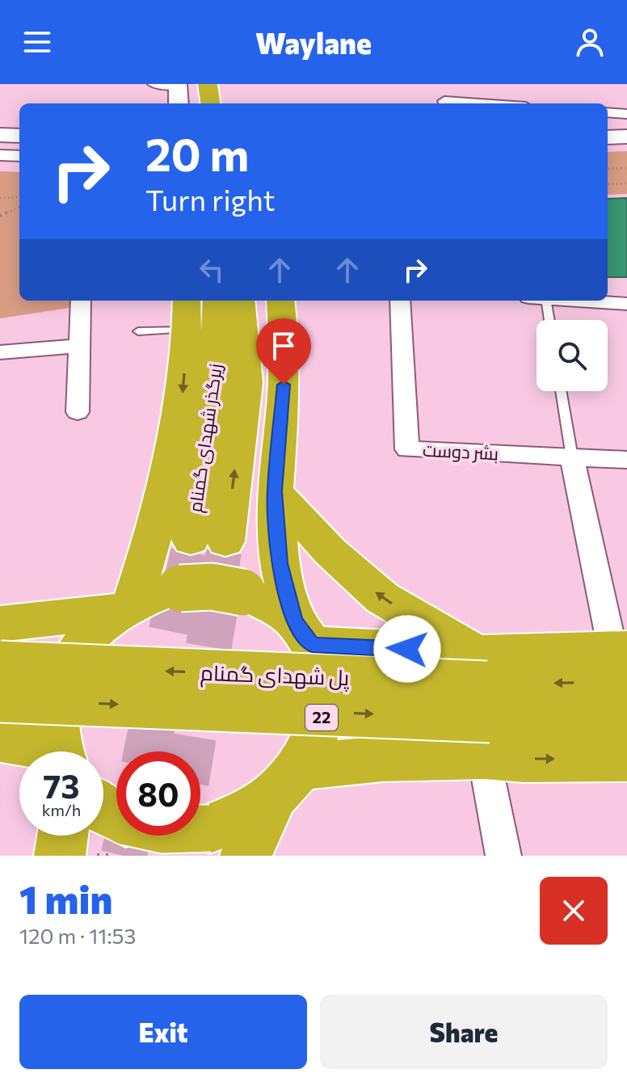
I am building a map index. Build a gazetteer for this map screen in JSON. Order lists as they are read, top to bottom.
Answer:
{
  "streets": {
    "highway": ["زیرگذر شهدای گمنام", "پل شهدای گمنام", "22"],
    "street": ["بشر دوست"]
  },
  "page": {
    "header": "Waylane",
    "turn": ["20 m", "Turn right"],
    "speed": "73 km/h",
    "limit": "80",
    "heading": ["1 min", "120 m · 11:53"],
    "buttons": ["Exit", "Share"]
  }
}
